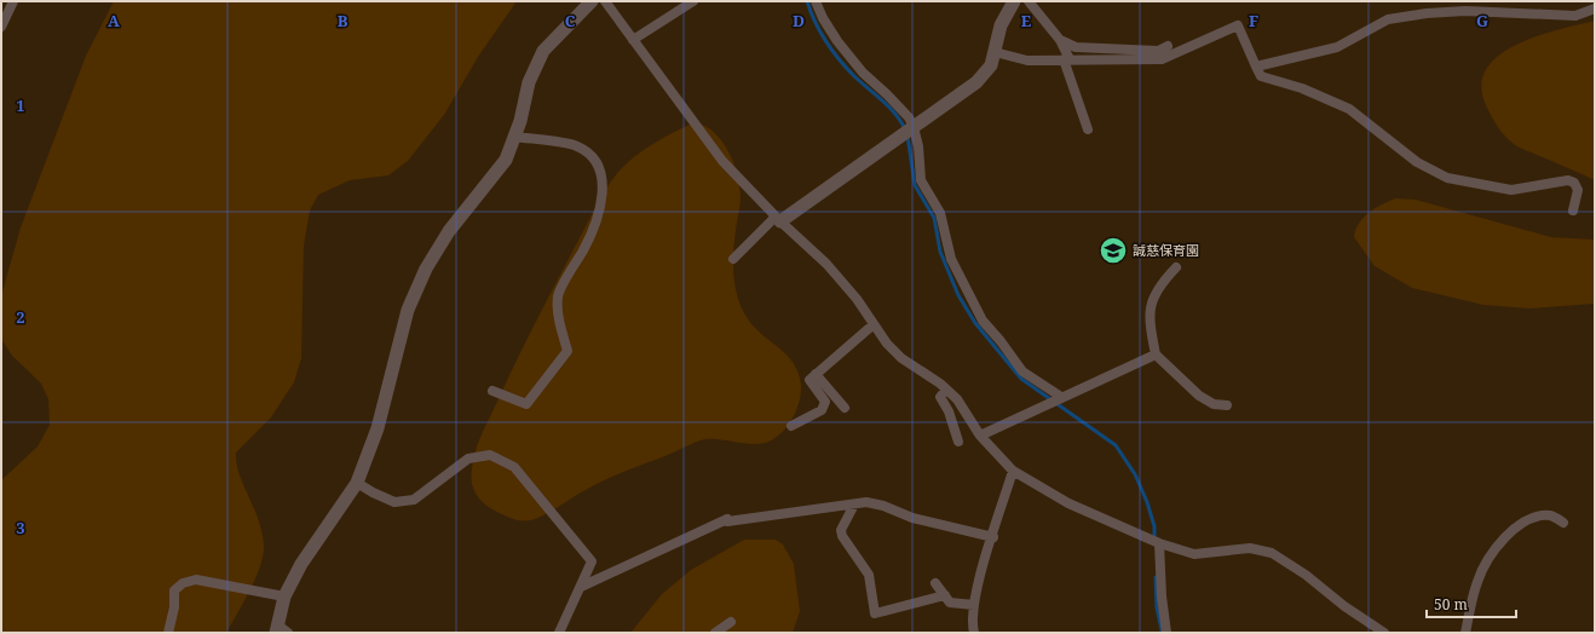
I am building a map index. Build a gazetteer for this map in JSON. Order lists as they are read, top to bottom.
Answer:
{
  "places": {
    "school or university": ["誠慈保育園"]
  },
  "scale_bar": "50 m",
  "grid": {
    "columns": [
      "A",
      "B",
      "C",
      "D",
      "E",
      "F",
      "G"
    ],
    "rows": ["1", "2", "3"]
  }
}
